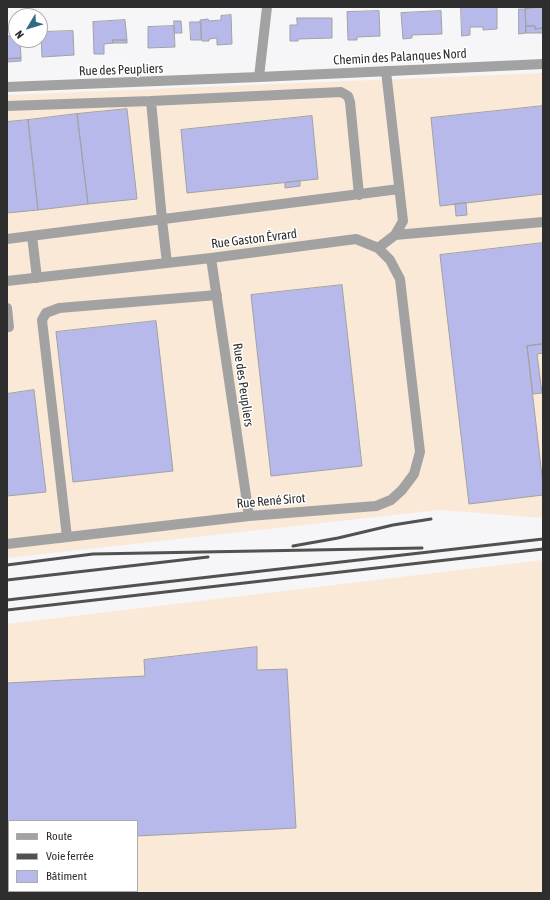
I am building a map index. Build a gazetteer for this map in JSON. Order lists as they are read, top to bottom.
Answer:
{
  "streets": {
    "street": [
      "Chemin des Palanques Nord",
      "Rue des Peupliers",
      "Rue Gaston Évrard",
      "Rue René Sirot"
    ]
  },
  "crossings": [
    ["Chemin des Palanques Nord", "Rue des Peupliers"],
    ["Rue des Peupliers", "Rue Gaston Évrard"],
    ["Rue des Peupliers", "Rue René Sirot"],
    ["Rue Gaston Évrard", "Rue René Sirot"]
  ],
  "legend": ["Route", "Voie ferrée", "Bâtiment"],
  "north": "bottom left"
}
